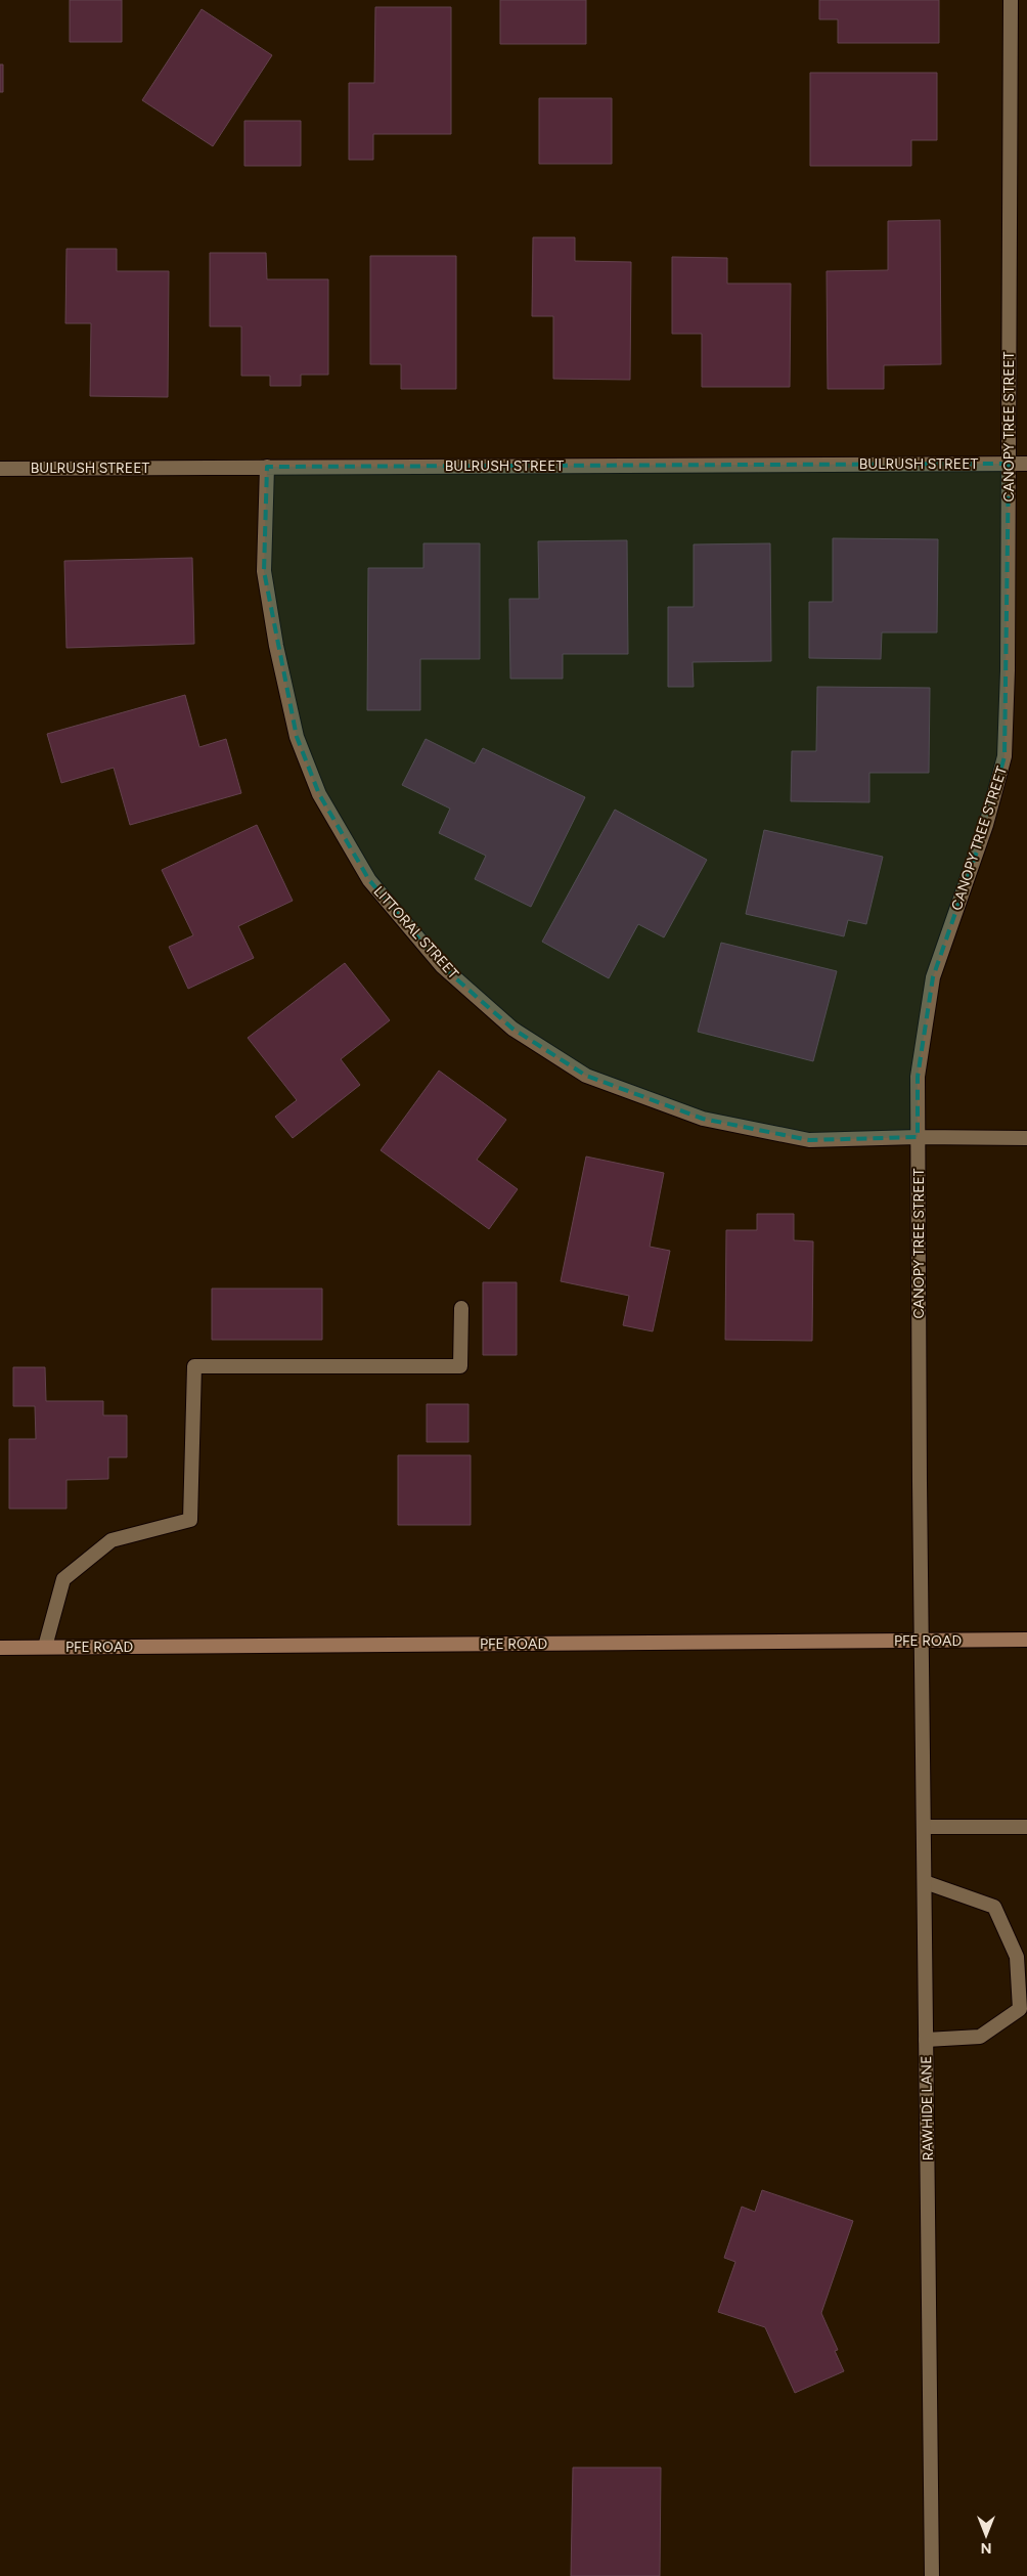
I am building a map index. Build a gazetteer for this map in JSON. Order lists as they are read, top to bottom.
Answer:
{
  "streets": {
    "main road": ["PFE ROAD"],
    "street": [
      "CANOPY TREE STREET",
      "BULRUSH STREET",
      "LITTORAL STREET",
      "RAWHIDE LANE"
    ]
  },
  "crossings": [
    ["CANOPY TREE STREET", "BULRUSH STREET"],
    ["CANOPY TREE STREET", "LITTORAL STREET"],
    ["CANOPY TREE STREET", "PFE ROAD"],
    ["CANOPY TREE STREET", "RAWHIDE LANE"],
    ["BULRUSH STREET", "LITTORAL STREET"],
    ["PFE ROAD", "RAWHIDE LANE"]
  ],
  "north": "bottom"
}
